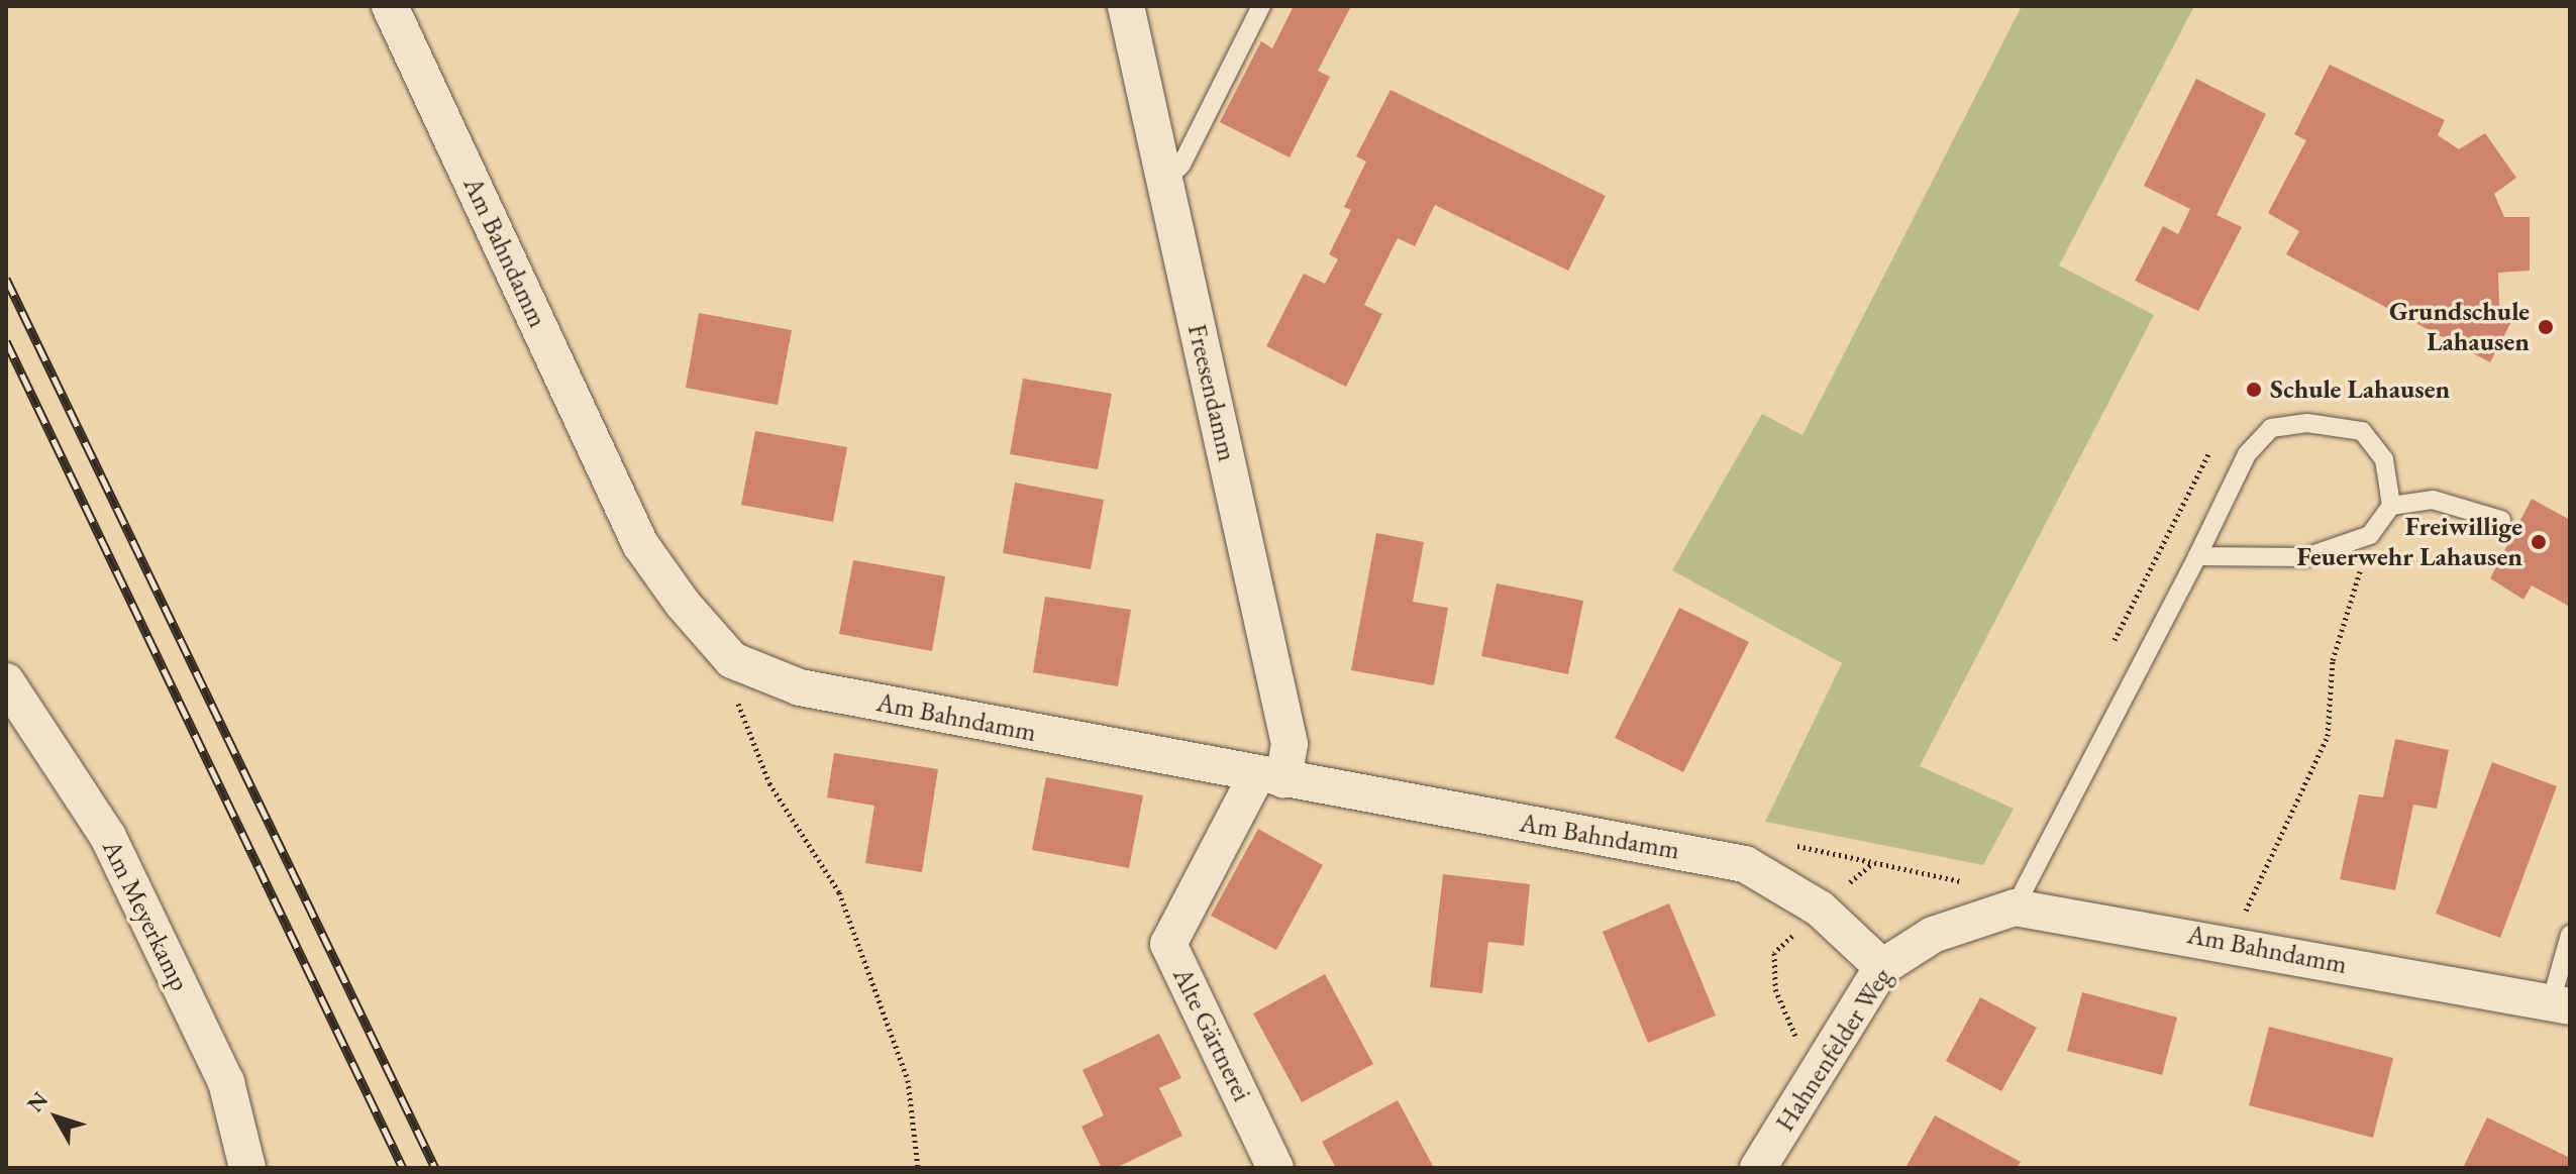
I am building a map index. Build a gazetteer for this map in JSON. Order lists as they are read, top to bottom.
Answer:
{
  "streets": {
    "street": [
      "Am Bahndamm",
      "Freesendamm",
      "Am Meyerkamp",
      "Alte Gärtnerei",
      "Hahnenfelder Weg"
    ]
  },
  "crossings": [
    ["Am Bahndamm", "Freesendamm"],
    ["Am Bahndamm", "Alte Gärtnerei"],
    ["Am Bahndamm", "Hahnenfelder Weg"],
    ["Freesendamm", "Alte Gärtnerei"]
  ],
  "places": ["Grundschule Lahausen", "Schule Lahausen", "Freiwillige Feuerwehr Lahausen"],
  "north": "top left"
}
